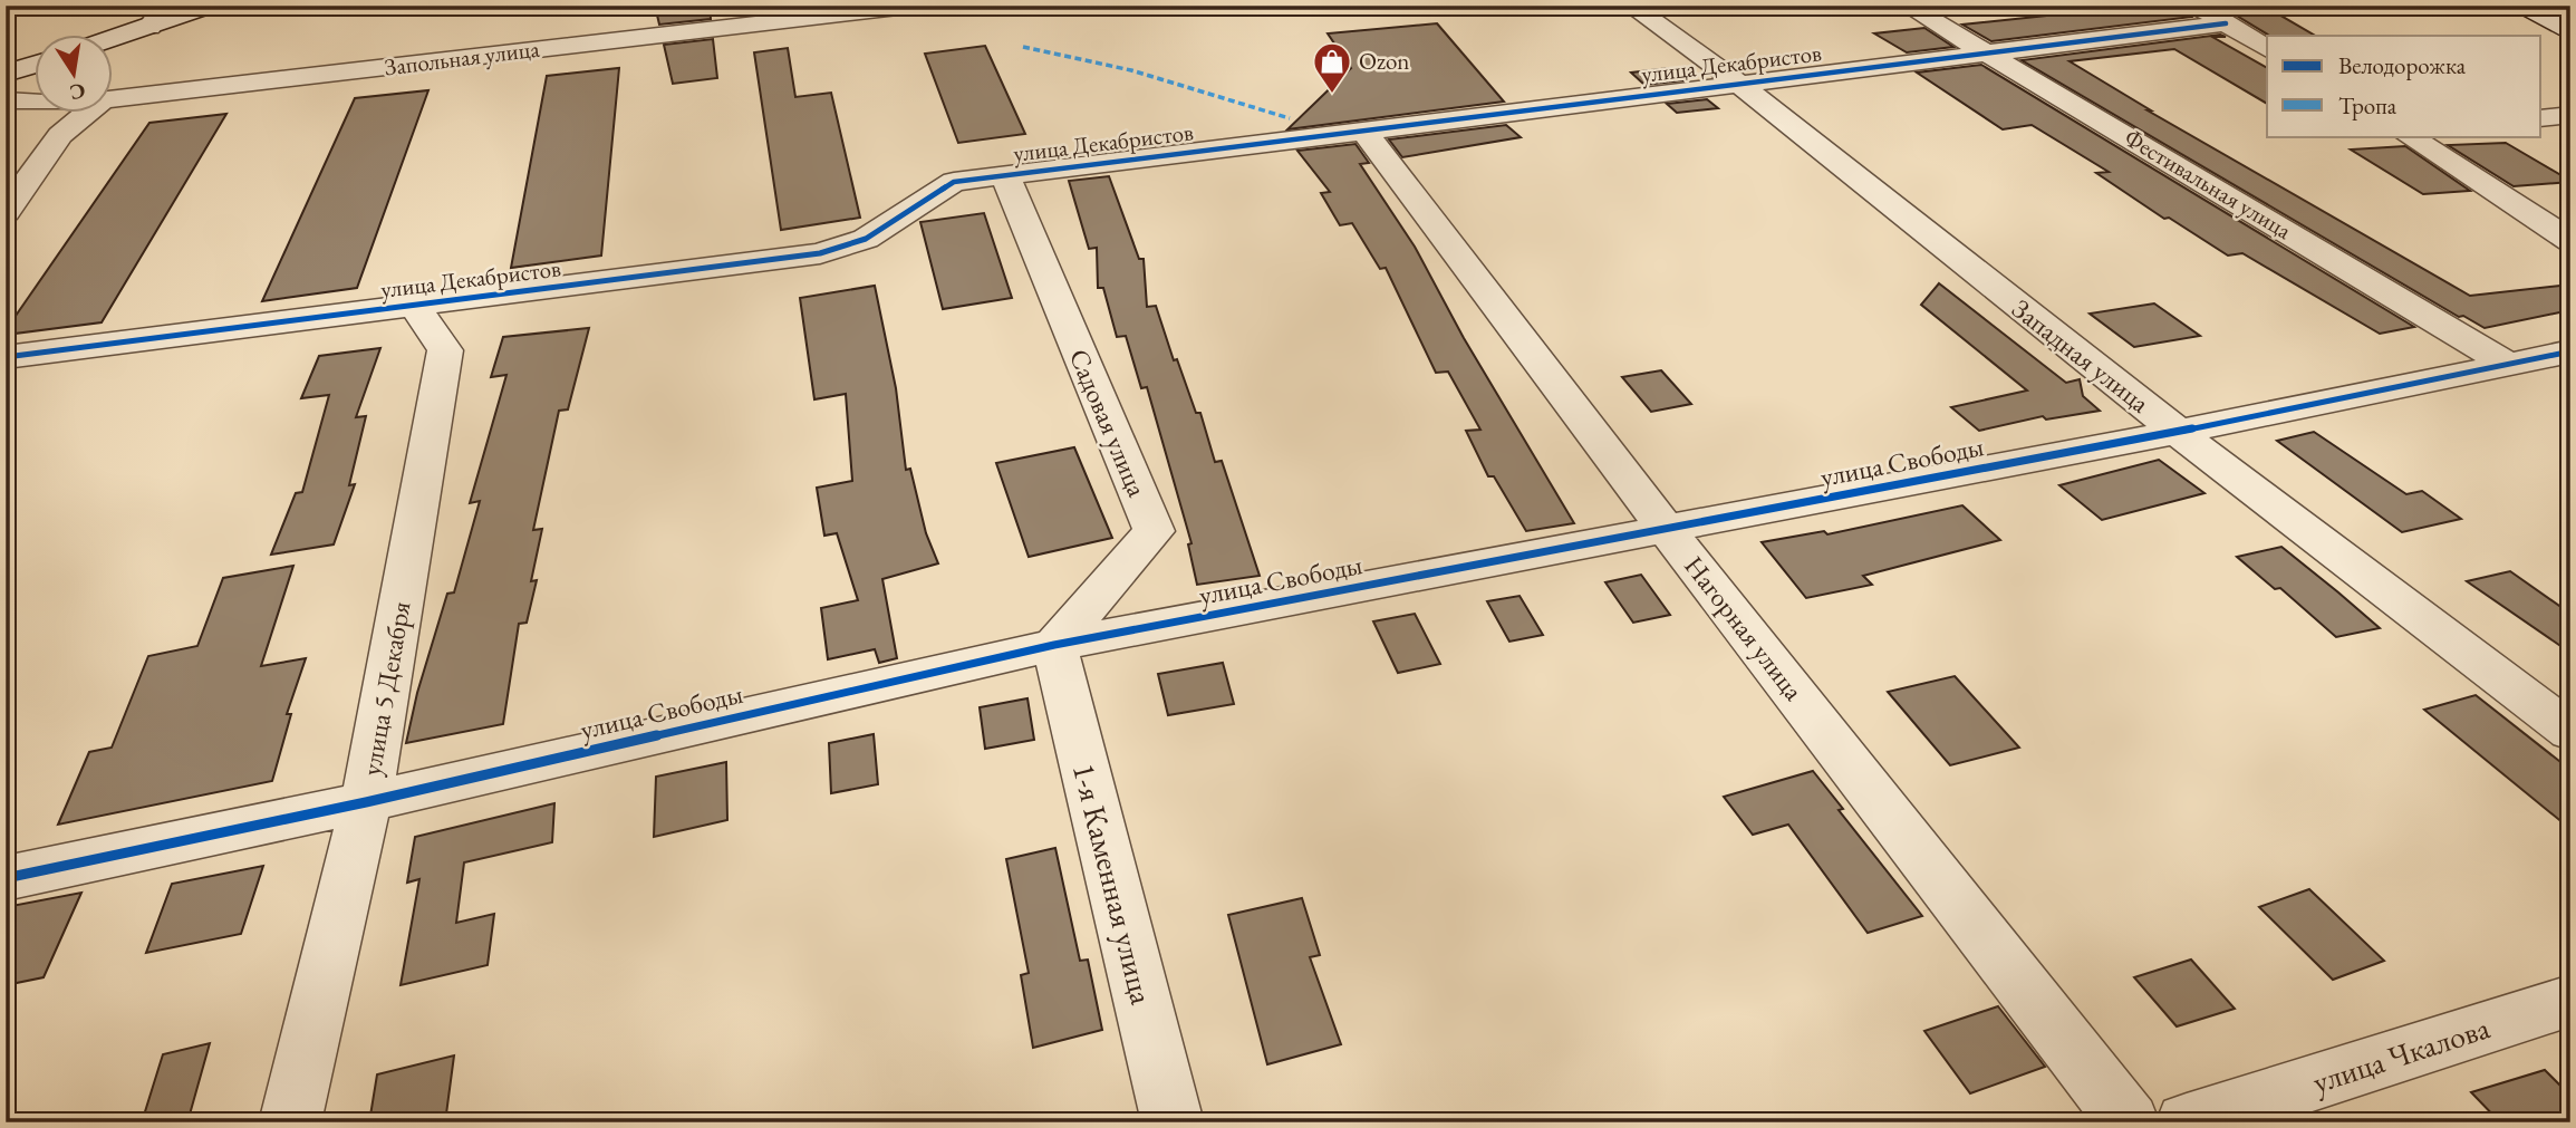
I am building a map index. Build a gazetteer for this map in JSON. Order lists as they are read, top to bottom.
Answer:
{
  "streets": {
    "street": [
      "Запольная улица",
      "улица Декабристов",
      "Фестивальная улица",
      "Западная улица",
      "Садовая улица",
      "улица Свободы",
      "Нагорная улица",
      "улица 5 Декабря",
      "1-я Каменная улица",
      "улица Чкалова"
    ]
  },
  "crossings": [
    ["улица Декабристов", "Фестивальная улица"],
    ["улица Декабристов", "Западная улица"],
    ["улица Декабристов", "Садовая улица"],
    ["улица Декабристов", "Нагорная улица"],
    ["улица Декабристов", "улица 5 Декабря"],
    ["Фестивальная улица", "улица Свободы"],
    ["Западная улица", "улица Свободы"],
    ["Садовая улица", "улица Свободы"],
    ["Садовая улица", "1-я Каменная улица"],
    ["улица Свободы", "Нагорная улица"],
    ["улица Свободы", "улица 5 Декабря"],
    ["улица Свободы", "1-я Каменная улица"]
  ],
  "places": {
    "shop": ["Ozon"]
  },
  "legend": ["Велодорожка", "Тропа"],
  "north": "bottom"
}
